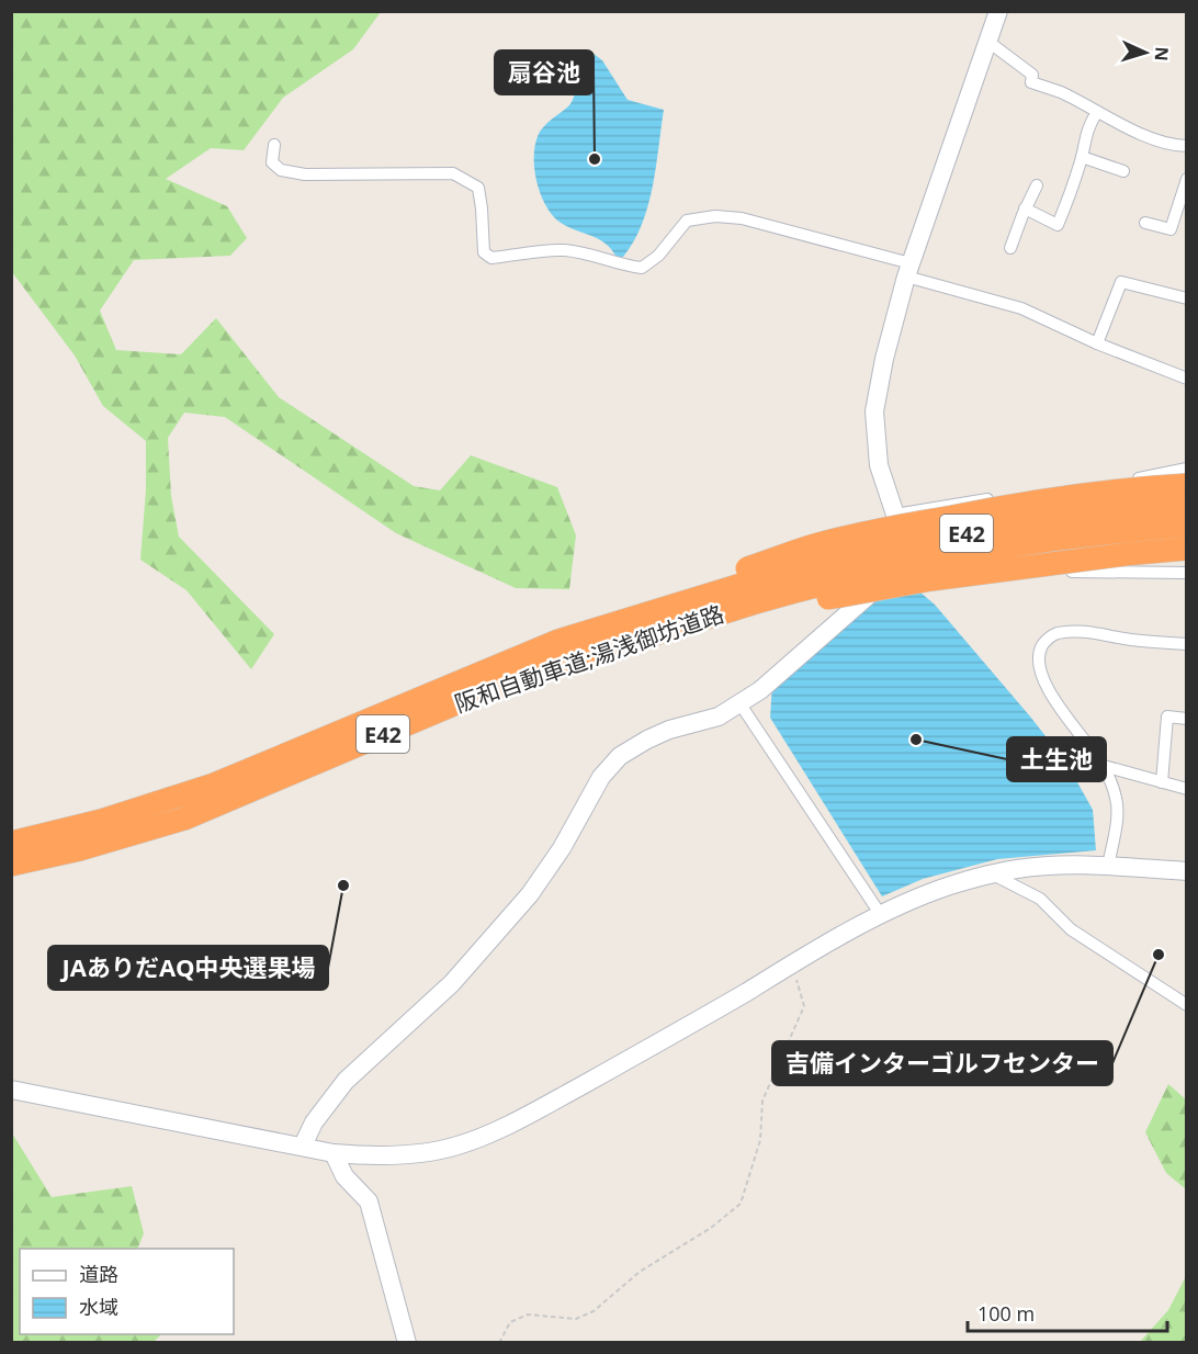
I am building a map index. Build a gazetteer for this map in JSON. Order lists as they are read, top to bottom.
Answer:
{
  "streets": {
    "highway": ["E42", "阪和自動車道;湯浅御坊道路"]
  },
  "places": [
    "扇谷池",
    "土生池",
    "JAありだAQ中央選果場",
    "吉備インターゴルフセンター"
  ],
  "legend": ["道路", "水域"],
  "scale_bar": "100 m",
  "north": "right"
}
